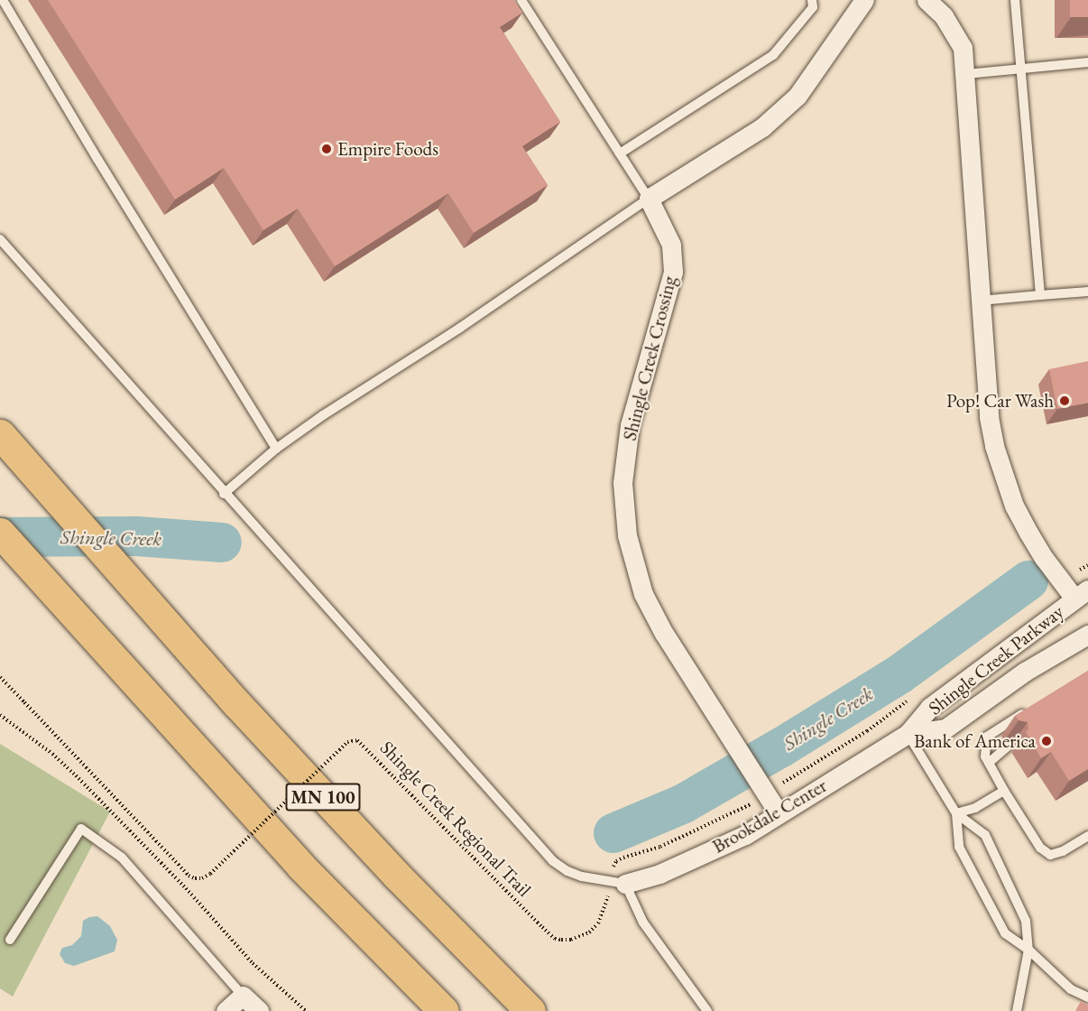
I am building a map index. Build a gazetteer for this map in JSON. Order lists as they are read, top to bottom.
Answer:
{
  "streets": {
    "highway": ["MN 100"],
    "street": ["Shingle Creek Crossing", "Shingle Creek Parkway", "Brookdale Center"],
    "path": ["Shingle Creek Regional Trail"]
  },
  "crossings": [
    ["Shingle Creek Crossing", "Brookdale Center"],
    ["Shingle Creek Parkway", "Brookdale Center"]
  ],
  "water": ["Shingle Creek"],
  "places": ["Empire Foods", "Pop! Car Wash", "Bank of America"]
}
